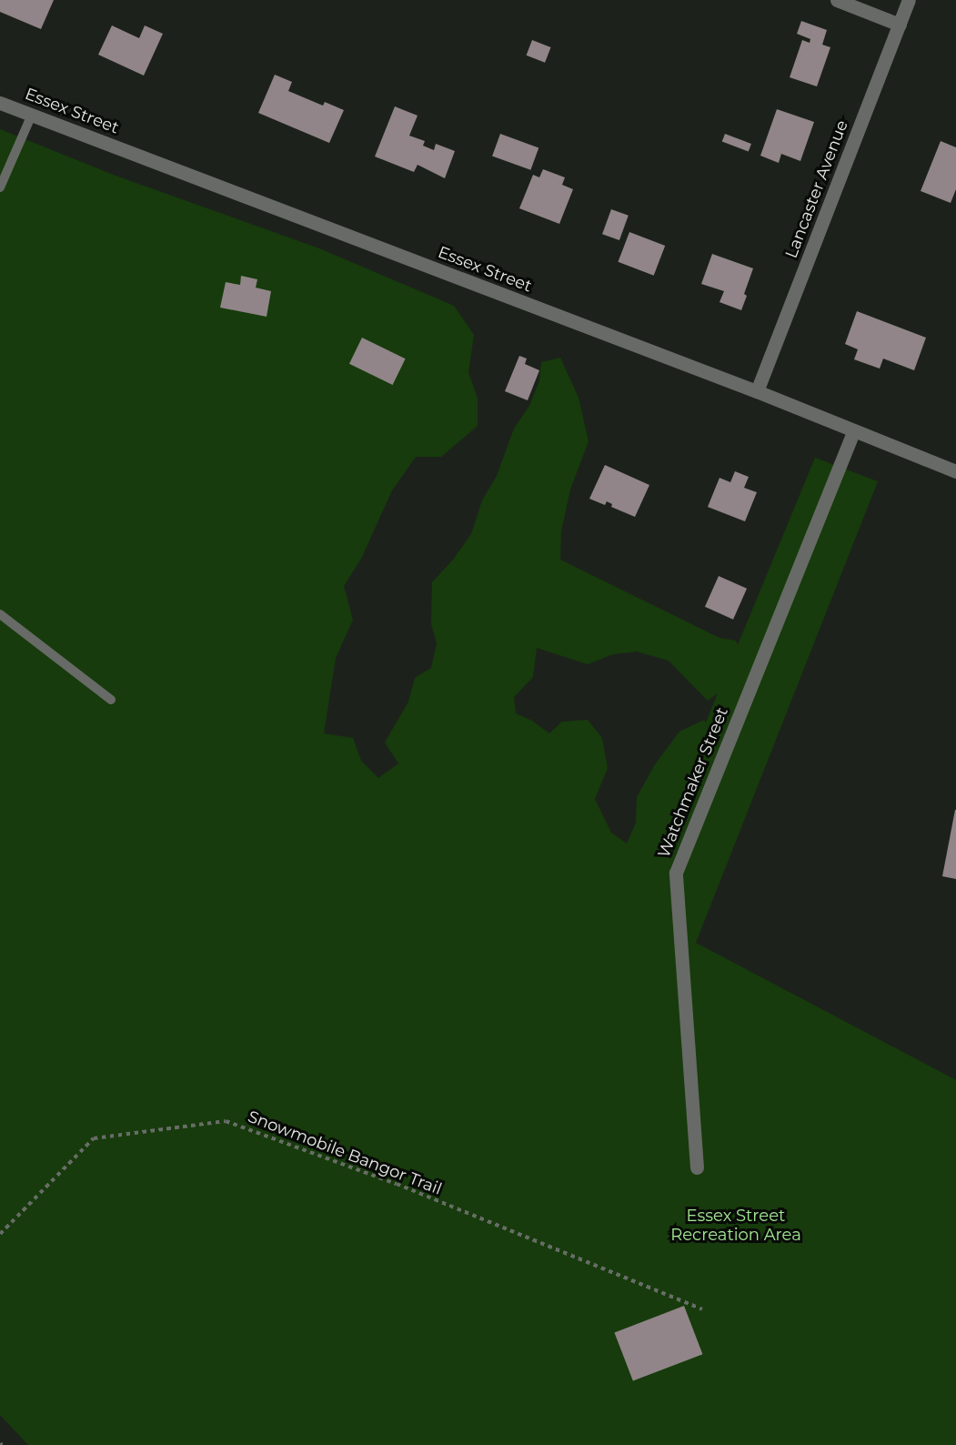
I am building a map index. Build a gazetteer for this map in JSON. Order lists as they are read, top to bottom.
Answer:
{
  "streets": {
    "street": ["Essex Street", "Lancaster Avenue", "Watchmaker Street"],
    "path": ["Snowmobile Bangor Trail"]
  },
  "crossings": [
    ["Essex Street", "Lancaster Avenue"],
    ["Essex Street", "Watchmaker Street"]
  ],
  "parks": ["Essex Street Recreation Area"]
}
